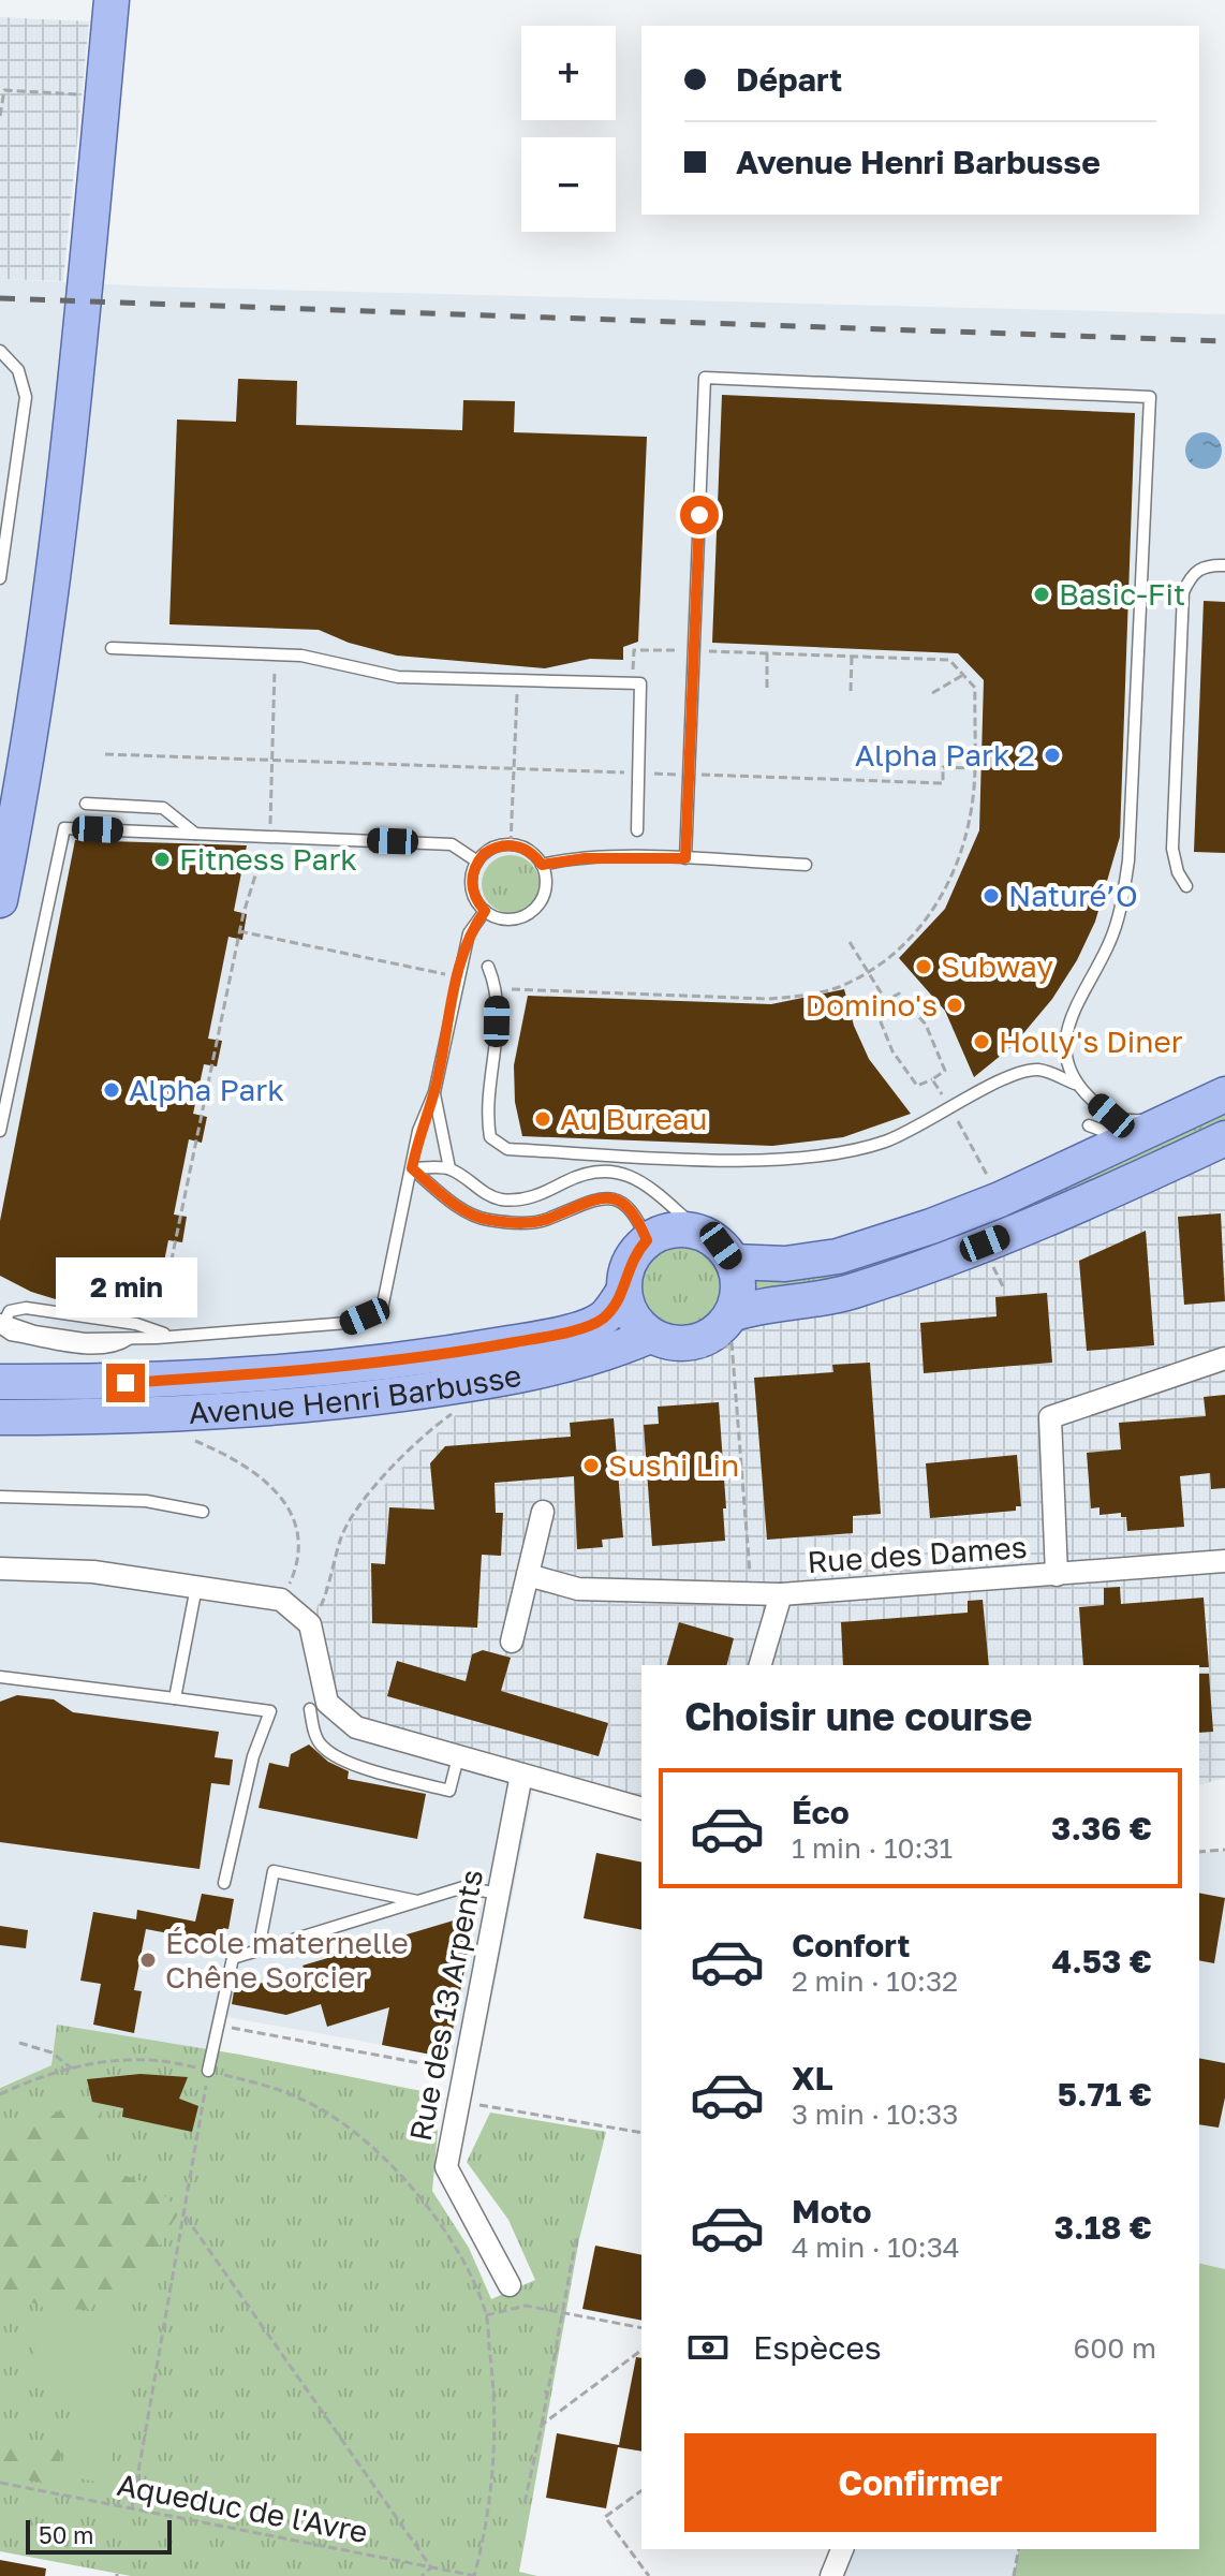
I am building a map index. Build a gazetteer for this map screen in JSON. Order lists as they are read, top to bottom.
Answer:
{
  "streets": {
    "main road": ["Avenue Henri Barbusse"],
    "street": ["Rue des Dames", "Rue des 13 Arpents"],
    "path": ["Aqueduc de l'Avre"]
  },
  "places": [
    "Basic-Fit",
    "Alpha Park 2",
    "Fitness Park",
    "Naturé’O",
    "Subway",
    "Domino's",
    "Holly's Diner",
    "Alpha Park",
    "Au Bureau",
    "Sushi Lin",
    "École maternelle Chêne Sorcier"
  ],
  "scale_bar": "50 m",
  "page": {
    "map_buttons": ["+", "−"],
    "banner": ["Départ", "Avenue Henri Barbusse"],
    "bubble": "2 min",
    "heading": "Choisir une course",
    "list": [
      {
        "name": "Éco",
        "note": "1 min · 10:31",
        "value": "3.36 €"
      },
      {
        "name": "Confort",
        "note": "2 min · 10:32",
        "value": "4.53 €"
      },
      {
        "name": "XL",
        "note": "3 min · 10:33",
        "value": "5.71 €"
      },
      {
        "name": "Moto",
        "note": "4 min · 10:34",
        "value": "3.18 €"
      }
    ],
    "pay": ["Espèces", "600 m"],
    "buttons": "Confirmer",
    "scale": "50 m"
  }
}
